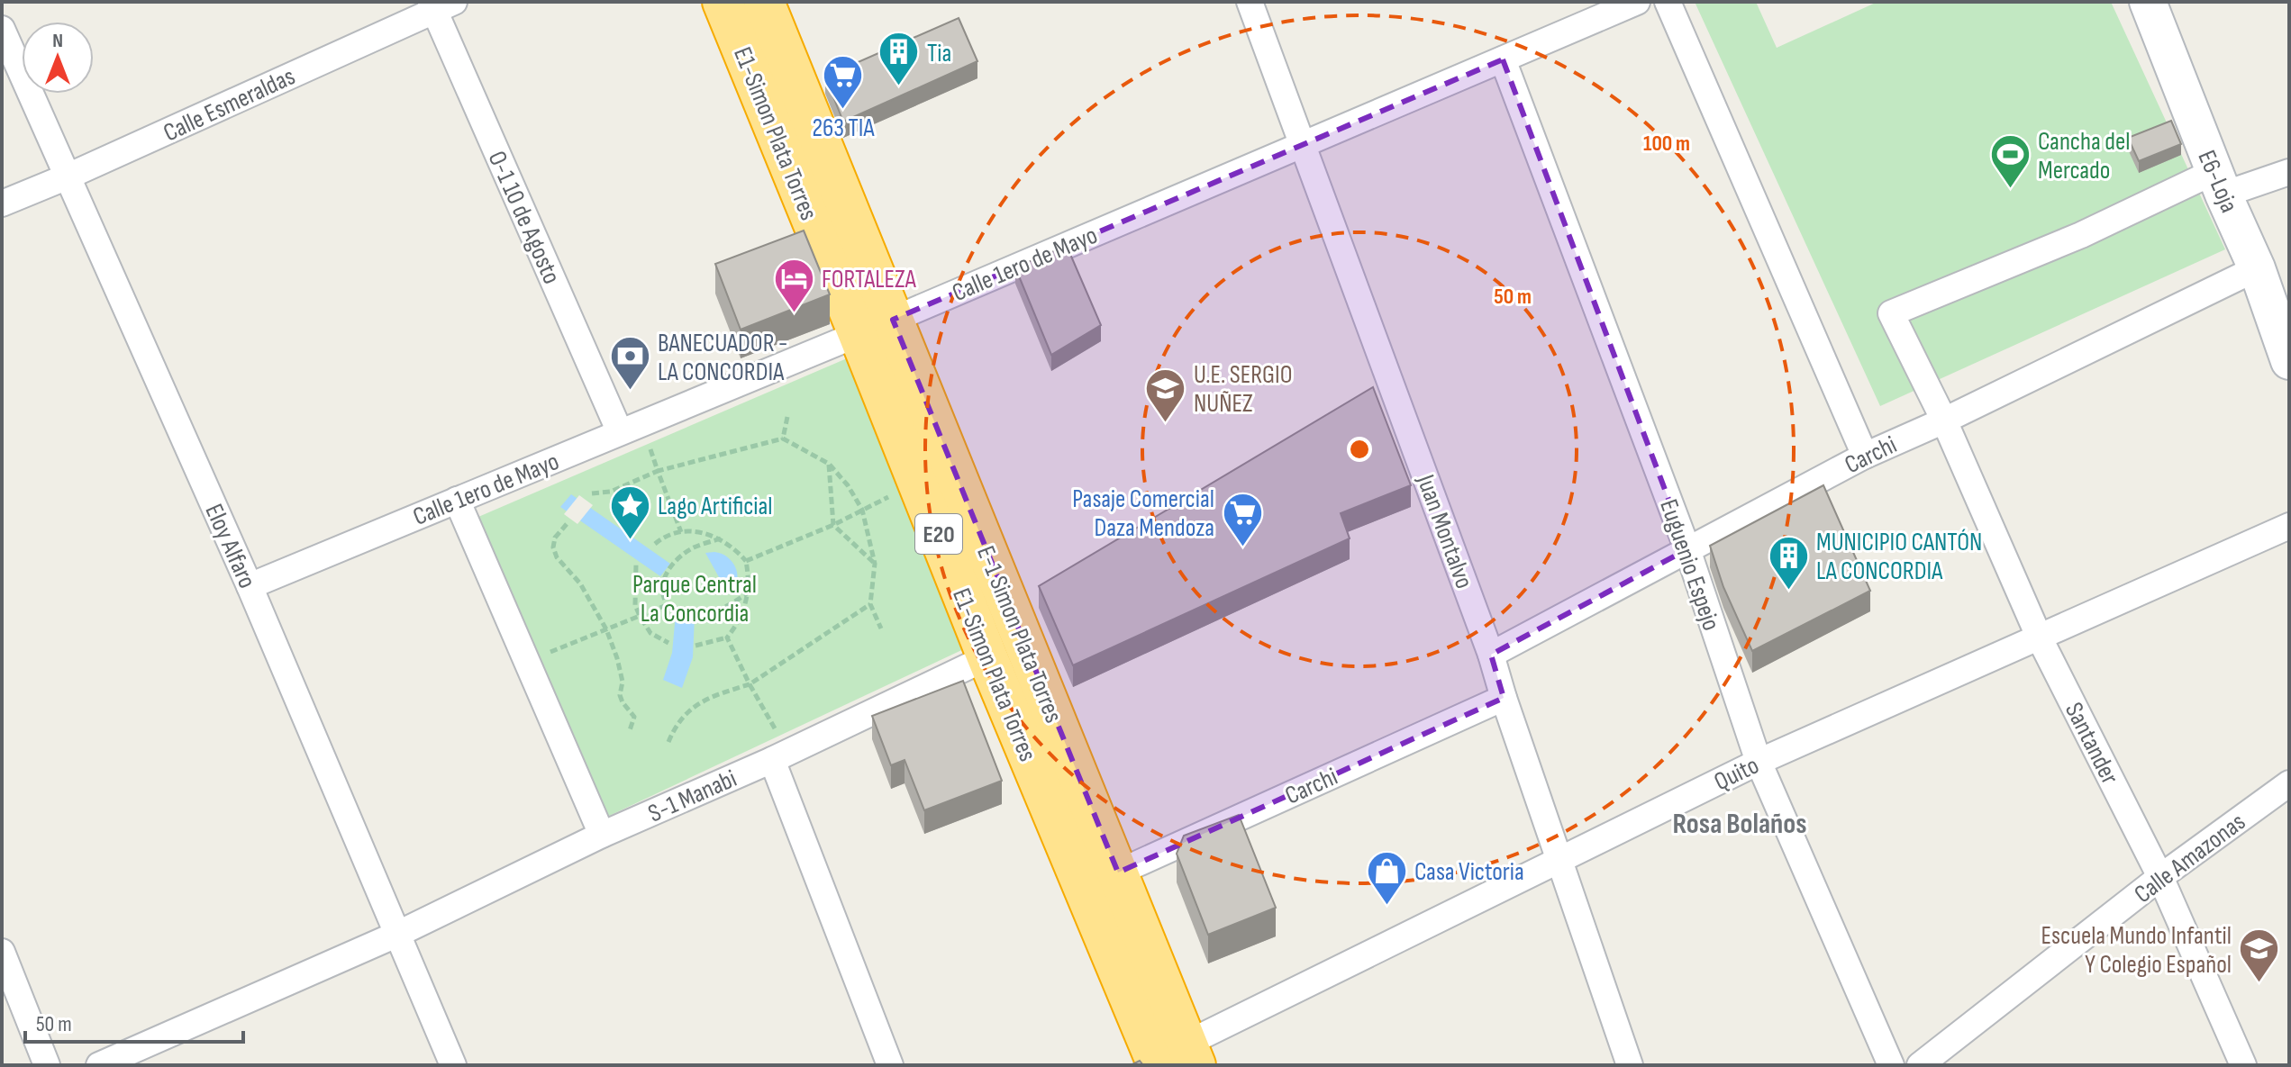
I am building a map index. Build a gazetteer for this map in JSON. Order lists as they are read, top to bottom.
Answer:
{
  "streets": {
    "highway": ["E1-Simon Plata Torres", "E20", "E-1 Simon Plata Torres"],
    "main road": ["E6-Loja"],
    "street": [
      "Calle Esmeraldas",
      "O-1 10 de Agosto",
      "Calle 1ero de Mayo",
      "Carchi",
      "Juan Montalvo",
      "Eloy Alfaro",
      "Euguenio Espejo",
      "Santander",
      "Quito",
      "S-1 Manabi",
      "Calle Amazonas"
    ]
  },
  "crossings": [
    ["Calle Esmeraldas", "O-1 10 de Agosto"],
    ["Calle Esmeraldas", "Eloy Alfaro"],
    ["E1-Simon Plata Torres", "Calle 1ero de Mayo"],
    ["E1-Simon Plata Torres", "E-1 Simon Plata Torres"],
    ["E1-Simon Plata Torres", "Quito"],
    ["E1-Simon Plata Torres", "S-1 Manabi"],
    ["E6-Loja", "Carchi"],
    ["E6-Loja", "Santander"],
    ["O-1 10 de Agosto", "Calle 1ero de Mayo"],
    ["Calle 1ero de Mayo", "Juan Montalvo"],
    ["Calle 1ero de Mayo", "Eloy Alfaro"],
    ["Calle 1ero de Mayo", "Euguenio Espejo"],
    ["Calle 1ero de Mayo", "E-1 Simon Plata Torres"],
    ["Carchi", "Juan Montalvo"],
    ["Carchi", "Euguenio Espejo"],
    ["Carchi", "E-1 Simon Plata Torres"],
    ["Carchi", "Santander"],
    ["Juan Montalvo", "Quito"],
    ["Eloy Alfaro", "S-1 Manabi"],
    ["Euguenio Espejo", "Quito"],
    ["E-1 Simon Plata Torres", "Quito"],
    ["Santander", "Quito"],
    ["Santander", "Calle Amazonas"]
  ],
  "districts": ["Rosa Bolaños"],
  "parks": ["Parque Central La Concordia"],
  "places": {
    "building": ["Tia", "MUNICIPIO CANTÓN LA CONCORDIA"],
    "supermarket": ["263 TIA", "Pasaje Comercial Daza Mendoza"],
    "sports": ["Cancha del Mercado"],
    "hotel": ["FORTALEZA"],
    "bank": ["BANECUADOR - LA CONCORDIA"],
    "school or university": ["U.E. SERGIO NUÑEZ", "Escuela Mundo Infantil Y Colegio Español"],
    "place": ["Lago Artificial"],
    "shop": ["Casa Victoria"]
  },
  "scale_bar": "50 m",
  "north": "top",
  "rings": ["100 m", "50 m"]
}
